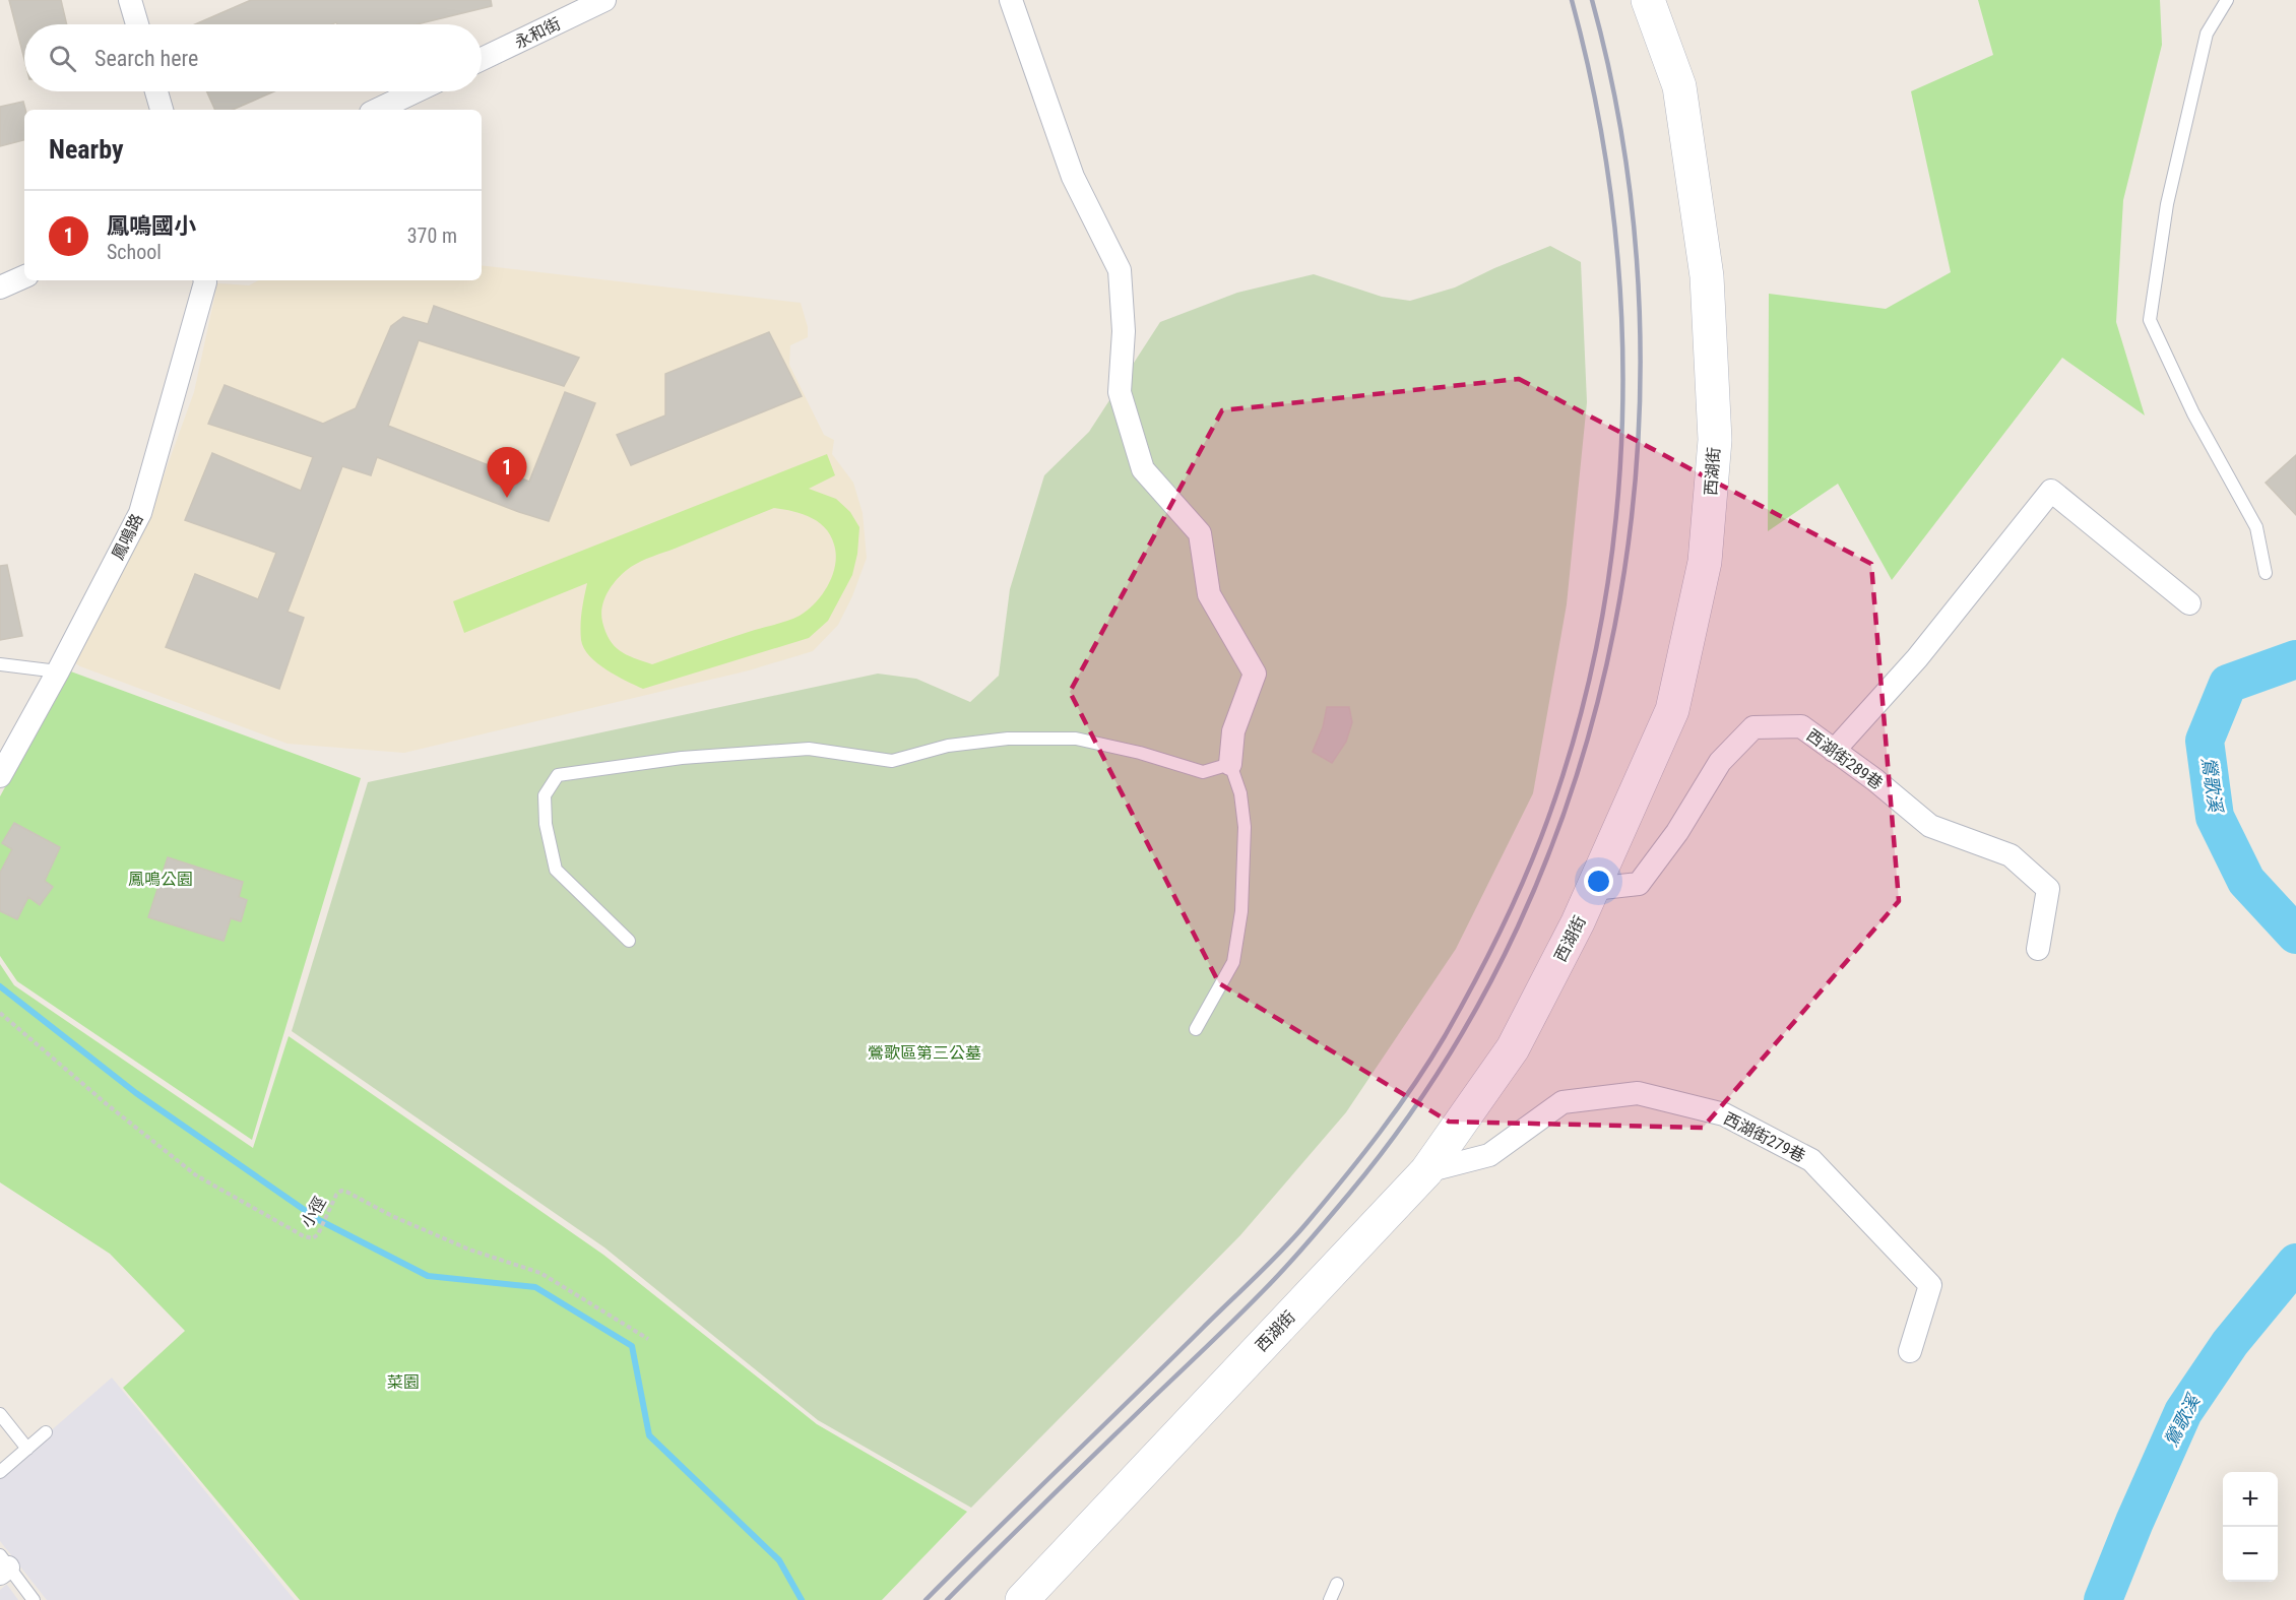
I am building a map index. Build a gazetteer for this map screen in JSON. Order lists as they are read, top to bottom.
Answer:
{
  "streets": {
    "street": [
      "永和街",
      "西湖街",
      "鳳鳴路",
      "西湖街289巷",
      "西湖街279巷"
    ],
    "path": ["小徑"]
  },
  "crossings": [
    ["西湖街", "西湖街289巷"],
    ["西湖街", "西湖街279巷"]
  ],
  "water": ["鶯歌溪"],
  "parks": ["鳳鳴公園", "鶯歌區第三公墓", "菜園"],
  "page": {
    "search": "Search here",
    "heading": "Nearby",
    "list": [
      {
        "mark": "1",
        "name": "鳳鳴國小",
        "note": "School",
        "value": "370 m"
      }
    ],
    "pins": "1",
    "map_buttons": ["+", "−"]
  }
}
